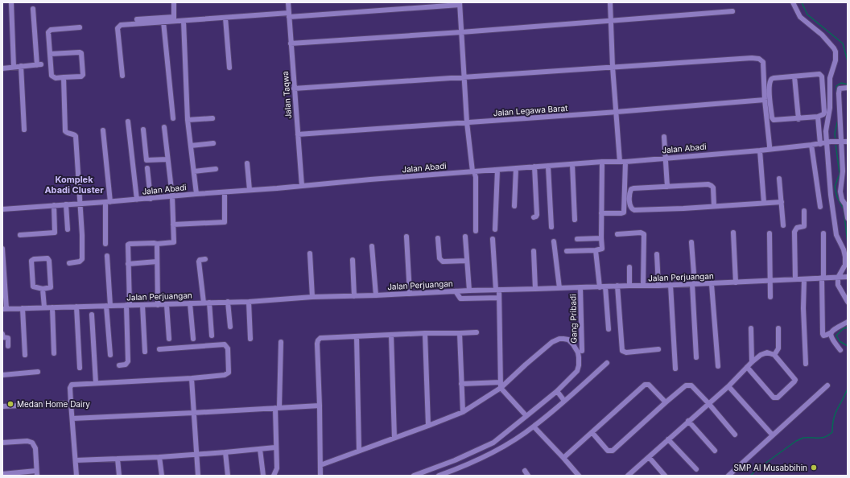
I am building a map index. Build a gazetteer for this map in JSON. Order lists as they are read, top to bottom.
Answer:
{
  "streets": {
    "street": [
      "Jalan Taqwa",
      "Jalan Legawa Barat",
      "Jalan Abadi",
      "Jalan Perjuangan",
      "Gang Pribadi"
    ]
  },
  "crossings": [
    ["Jalan Taqwa", "Jalan Legawa Barat"],
    ["Jalan Taqwa", "Jalan Abadi"],
    ["Jalan Perjuangan", "Gang Pribadi"]
  ],
  "districts": ["Komplek Abadi Cluster"],
  "places": ["Medan Home Dairy", "SMP Al Musabbihin"]
}
